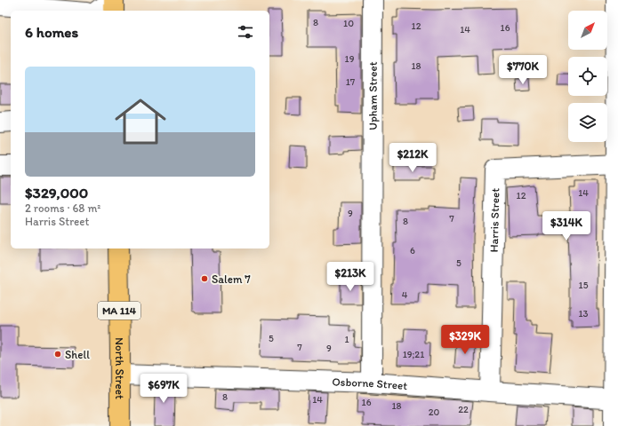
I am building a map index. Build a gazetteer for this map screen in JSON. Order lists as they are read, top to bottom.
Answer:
{
  "streets": {
    "highway": ["MA 114", "North Street"],
    "street": ["Upham Street", "Harris Street", "Osborne Street"]
  },
  "crossings": [
    ["Upham Street", "Osborne Street"],
    ["Harris Street", "Osborne Street"],
    ["North Street", "Osborne Street"]
  ],
  "places": ["Salem 7", "Shell"],
  "house_numbers": [
    "8",
    "10",
    "12",
    "16",
    "14",
    "19",
    "18",
    "17",
    "14",
    "12",
    "9",
    "7",
    "8",
    "6",
    "5",
    "15",
    "4",
    "13",
    "5",
    "1",
    "7",
    "9",
    "19;21",
    "8",
    "14",
    "16",
    "18",
    "22",
    "20"
  ],
  "north": "top right",
  "page": {
    "heading": "6 homes",
    "list": [
      {
        "name": "$329,000",
        "note": "2 rooms · 68 m² · Harris Street"
      }
    ],
    "price": [
      "$770K",
      "$212K",
      "$314K",
      "$213K",
      "$329K",
      "$697K"
    ]
  }
}
